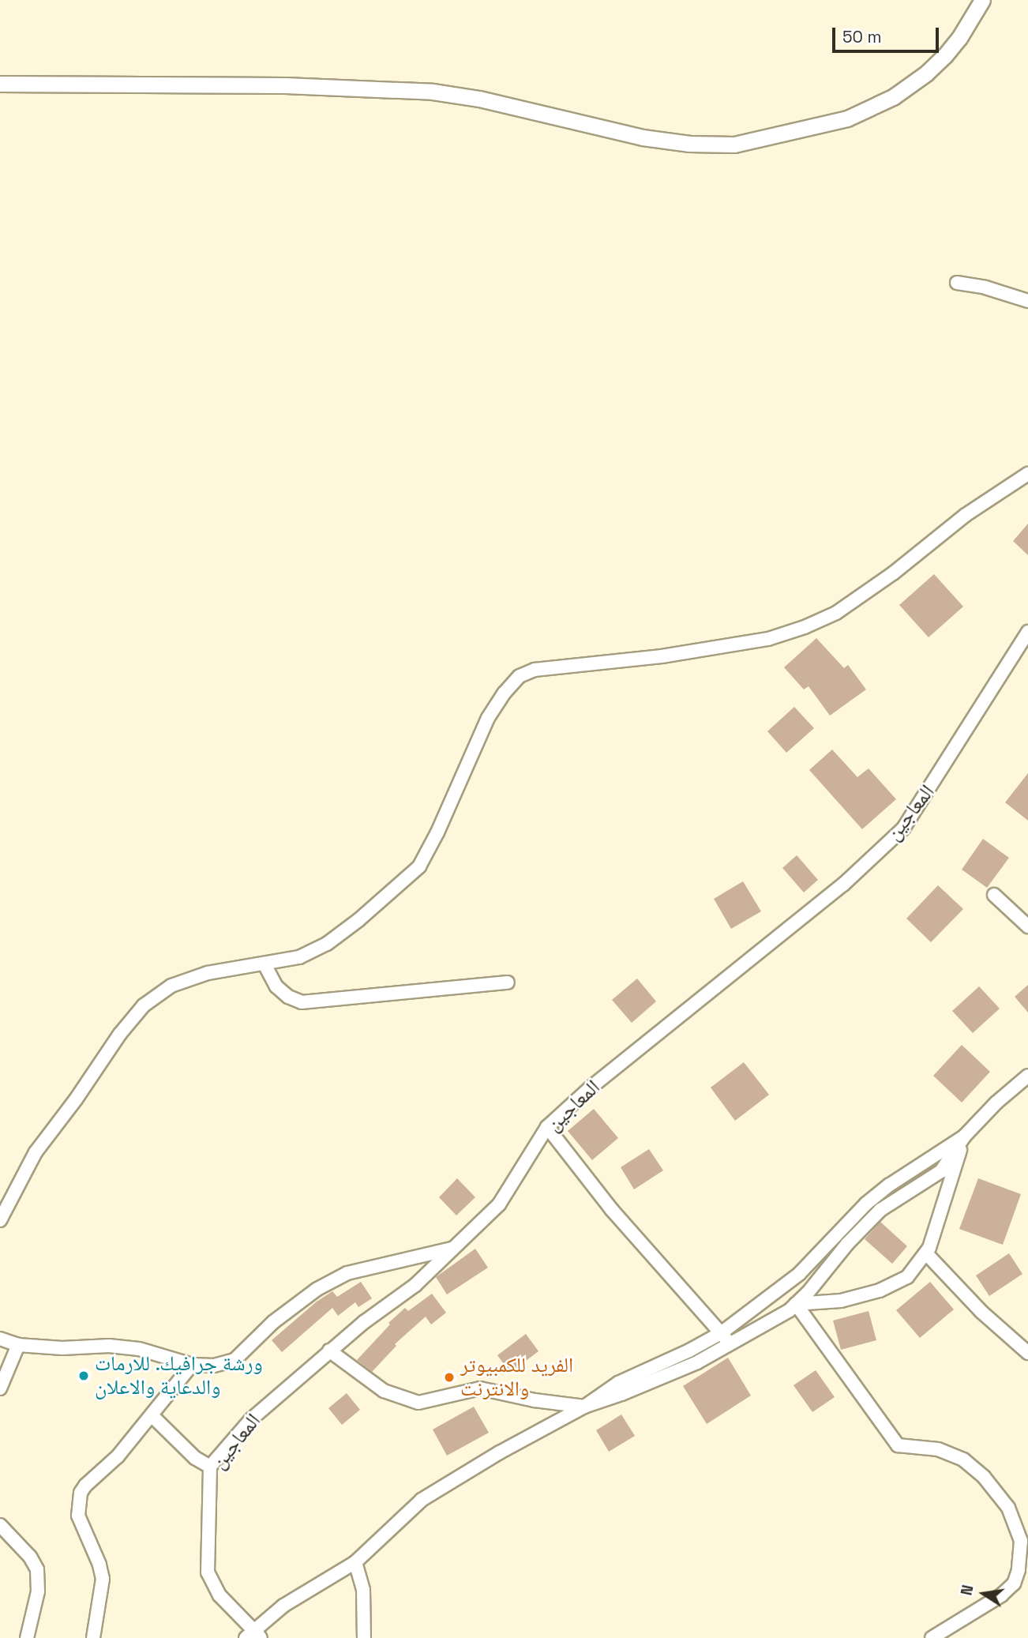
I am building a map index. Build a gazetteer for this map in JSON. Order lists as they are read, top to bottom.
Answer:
{
  "streets": {
    "street": ["المعاجين"]
  },
  "places": ["ورشة جرافيك. للارمات والدعاية والاعلان", "الفريد للكمبيوتر والانترنت"],
  "scale_bar": "50 m",
  "north": "left"
}
